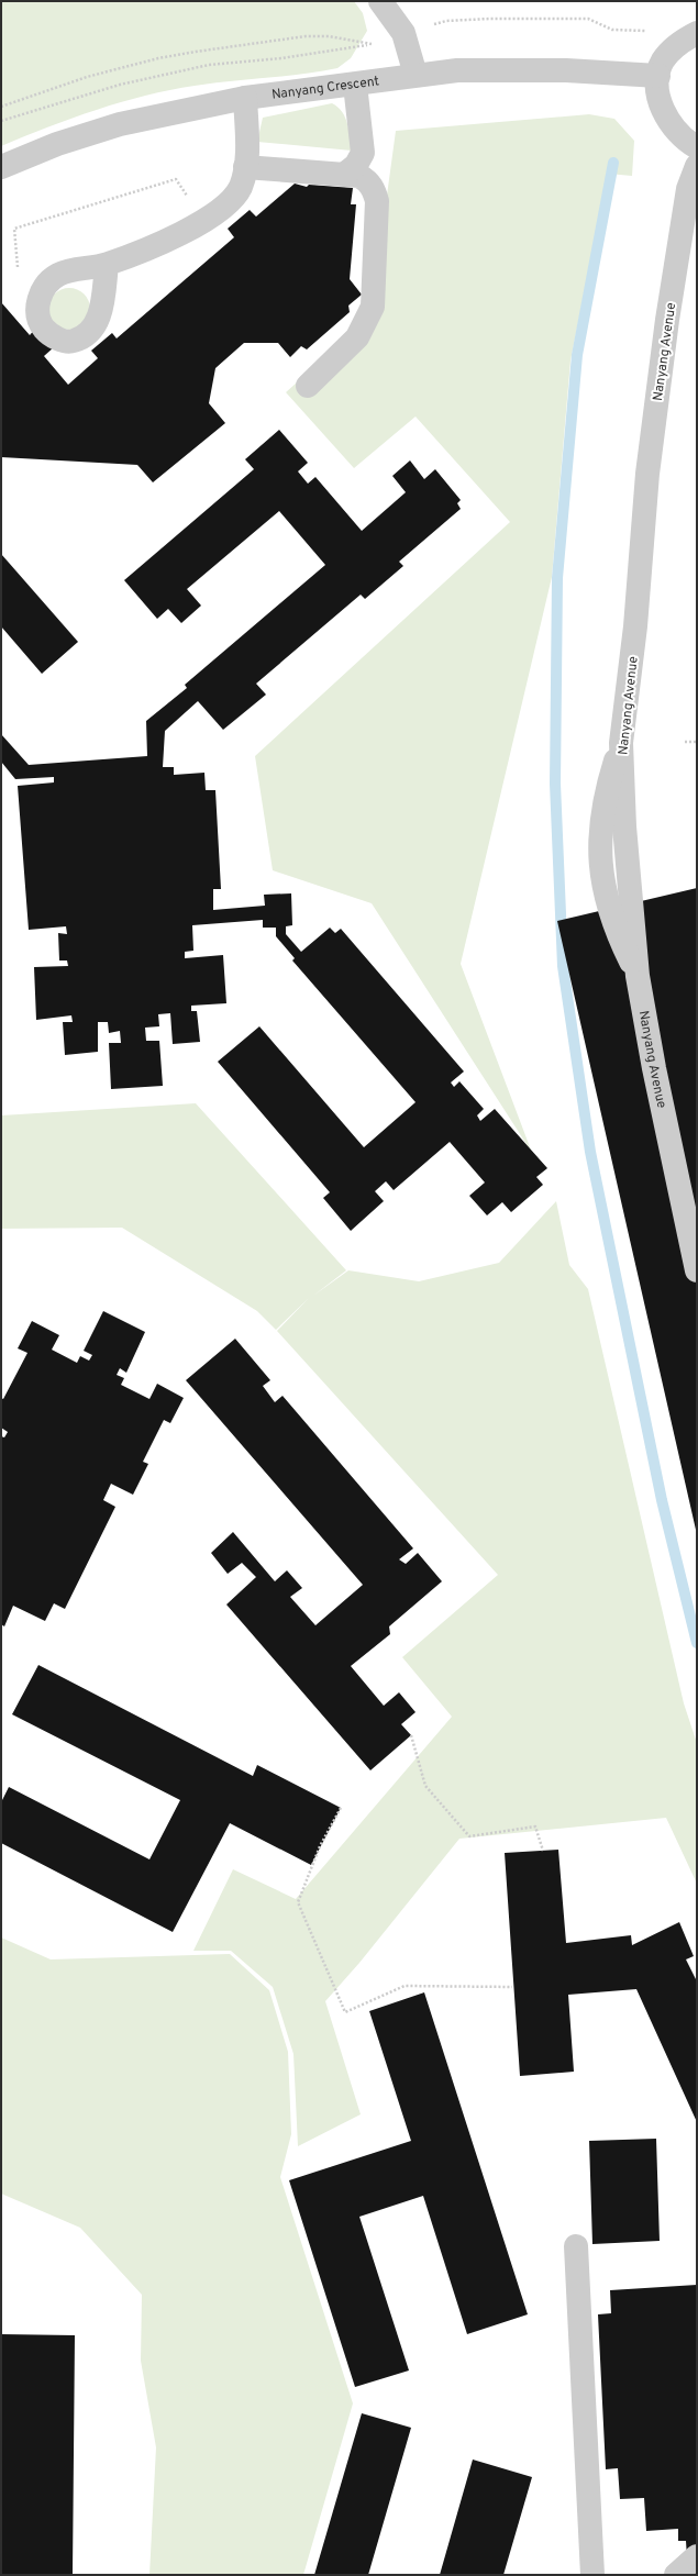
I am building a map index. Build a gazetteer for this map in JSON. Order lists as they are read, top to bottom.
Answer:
{
  "streets": {
    "street": ["Nanyang Crescent", "Nanyang Avenue"]
  }
}
